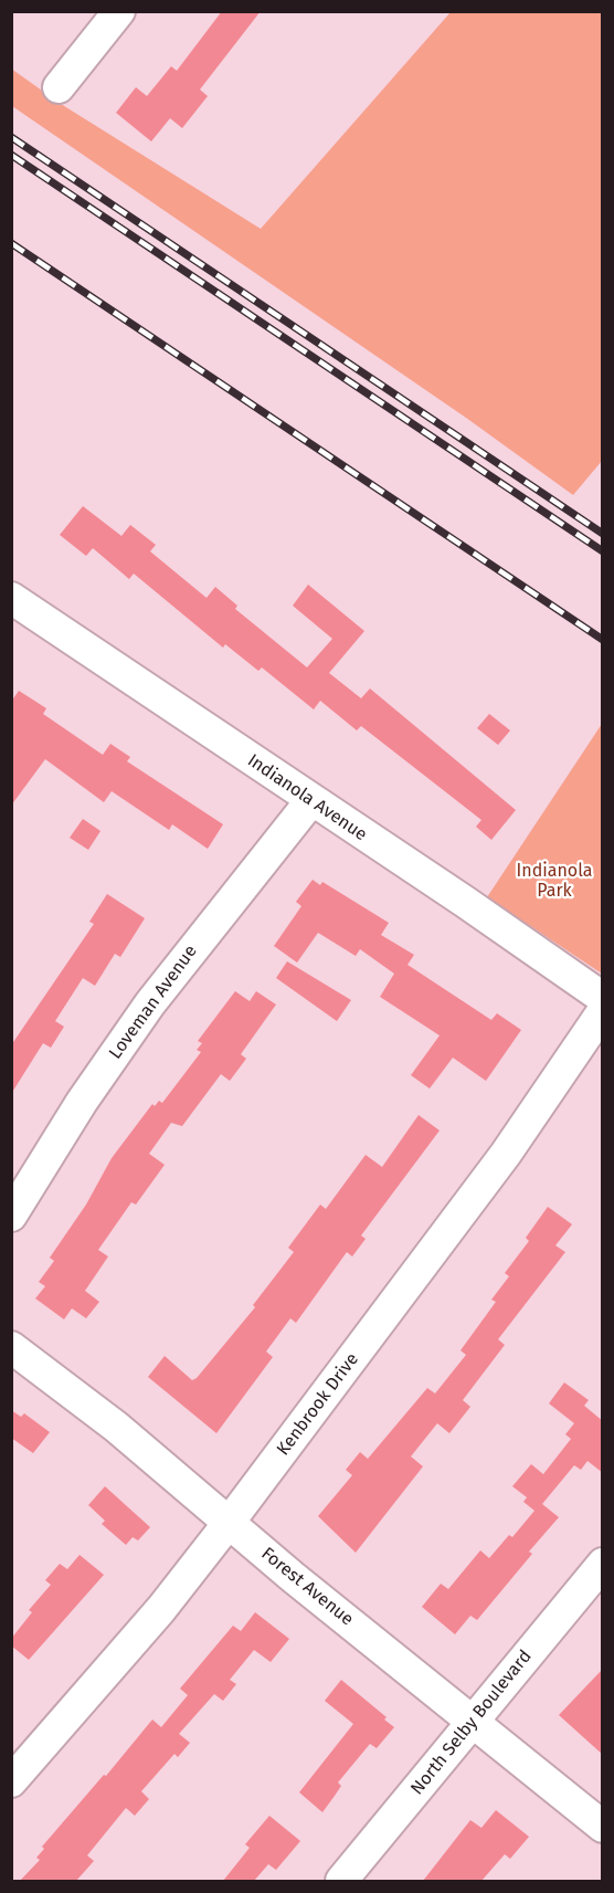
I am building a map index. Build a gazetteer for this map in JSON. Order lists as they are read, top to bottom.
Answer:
{
  "streets": {
    "street": [
      "Indianola Avenue",
      "Loveman Avenue",
      "Kenbrook Drive",
      "Forest Avenue",
      "North Selby Boulevard"
    ]
  },
  "crossings": [
    ["Indianola Avenue", "Loveman Avenue"],
    ["Kenbrook Drive", "Forest Avenue"],
    ["Forest Avenue", "North Selby Boulevard"]
  ],
  "parks": ["Indianola Park"]
}
